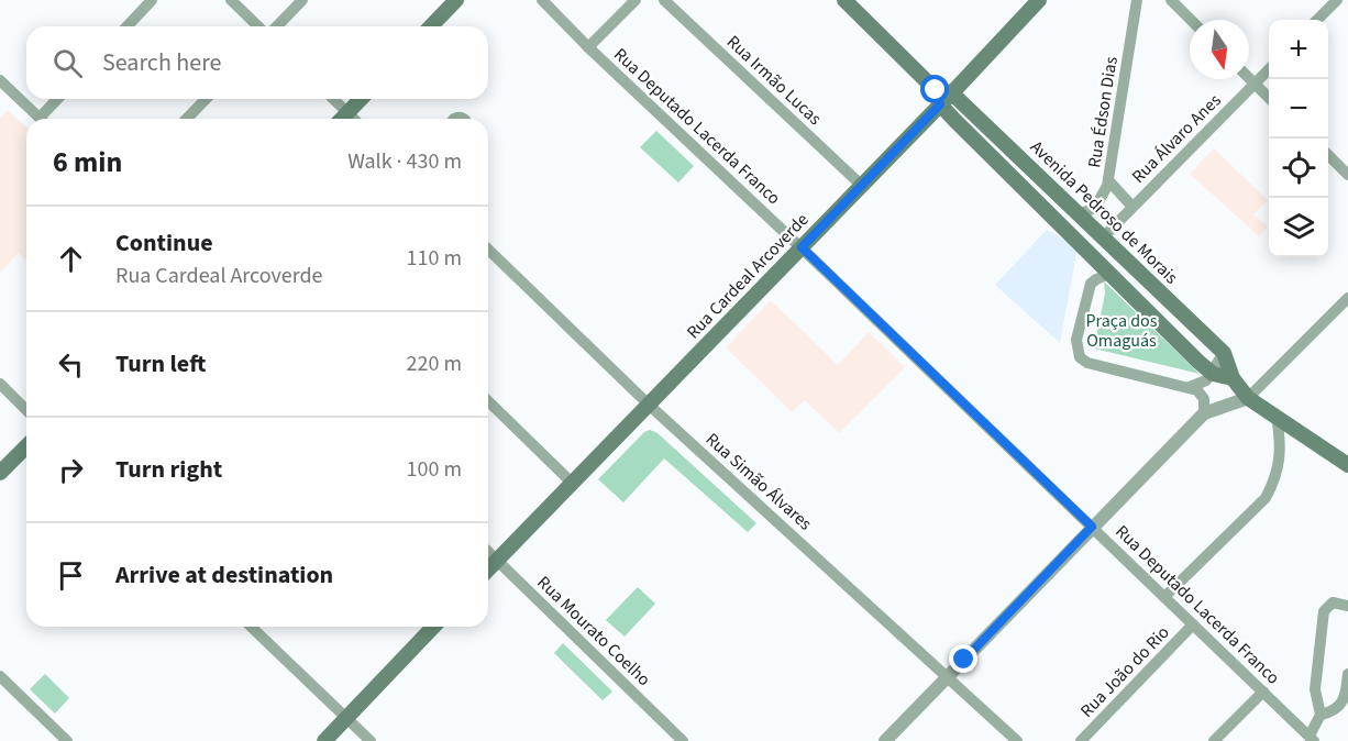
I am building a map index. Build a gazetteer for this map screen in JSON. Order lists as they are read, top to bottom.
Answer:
{
  "streets": {
    "main road": ["Avenida Pedroso de Morais", "Rua Cardeal Arcoverde"],
    "street": [
      "Rua Irmão Lucas",
      "Rua Édson Dias",
      "Rua Deputado Lacerda Franco",
      "Rua Álvaro Anes",
      "Rua Simão Álvares",
      "Rua Mourato Coelho",
      "Rua João do Rio"
    ]
  },
  "crossings": [
    ["Rua Irmão Lucas", "Rua Cardeal Arcoverde"],
    ["Rua Édson Dias", "Avenida Pedroso de Morais"],
    ["Rua Deputado Lacerda Franco", "Rua Cardeal Arcoverde"],
    ["Rua Deputado Lacerda Franco", "Rua João do Rio"],
    ["Rua Álvaro Anes", "Avenida Pedroso de Morais"],
    ["Avenida Pedroso de Morais", "Rua Cardeal Arcoverde"],
    ["Rua Cardeal Arcoverde", "Rua Simão Álvares"],
    ["Rua Cardeal Arcoverde", "Rua Mourato Coelho"]
  ],
  "parks": ["Praça dos Omaguás"],
  "north": "bottom",
  "page": {
    "map_buttons": ["+", "−"],
    "search": "Search here",
    "heading": ["6 min", "Walk · 430 m"],
    "list": [
      ["Continue", "Rua Cardeal Arcoverde", "110 m"],
      ["Turn left", "220 m"],
      ["Turn right", "100 m"],
      "Arrive at destination"
    ]
  }
}
